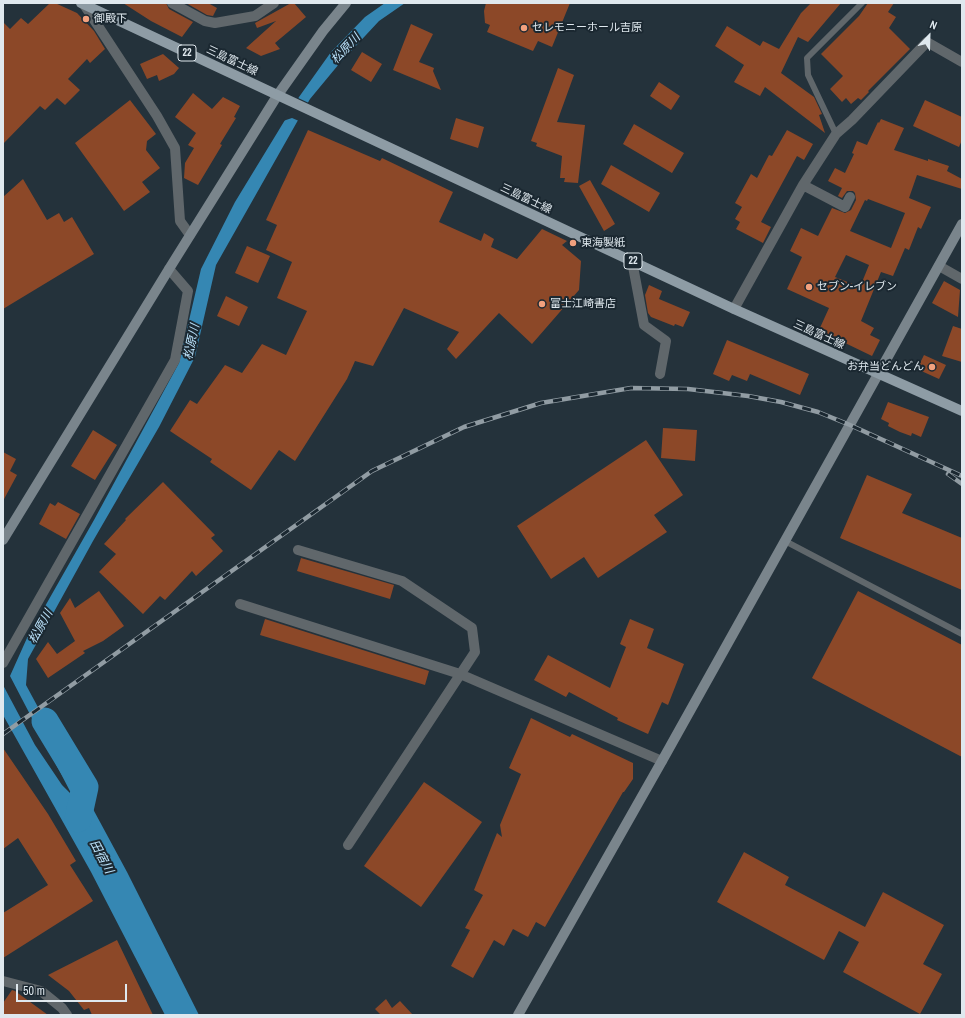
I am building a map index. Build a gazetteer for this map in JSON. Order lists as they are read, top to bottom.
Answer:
{
  "streets": {
    "main road": ["22", "三島富士線"]
  },
  "water": ["松原川", "田宿川"],
  "places": [
    "御殿下",
    "セレモニーホール吉原",
    "東海製紙",
    "セブン-イレブン",
    "富士江崎書店",
    "お弁当どんどん"
  ],
  "scale_bar": "50 m",
  "north": "top right"
}
